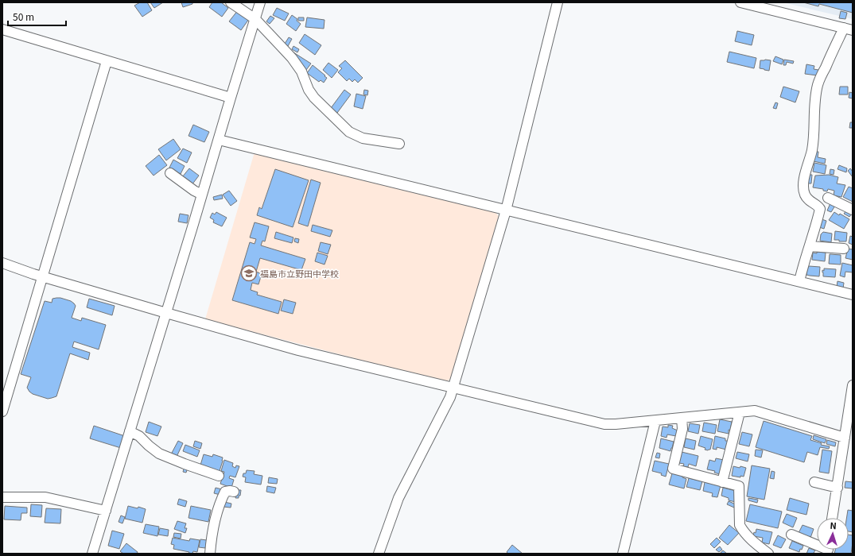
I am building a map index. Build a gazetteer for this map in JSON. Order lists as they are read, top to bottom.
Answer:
{
  "places": {
    "school or university": ["福島市立野田中学校"]
  },
  "scale_bar": "50 m",
  "north": "top"
}
